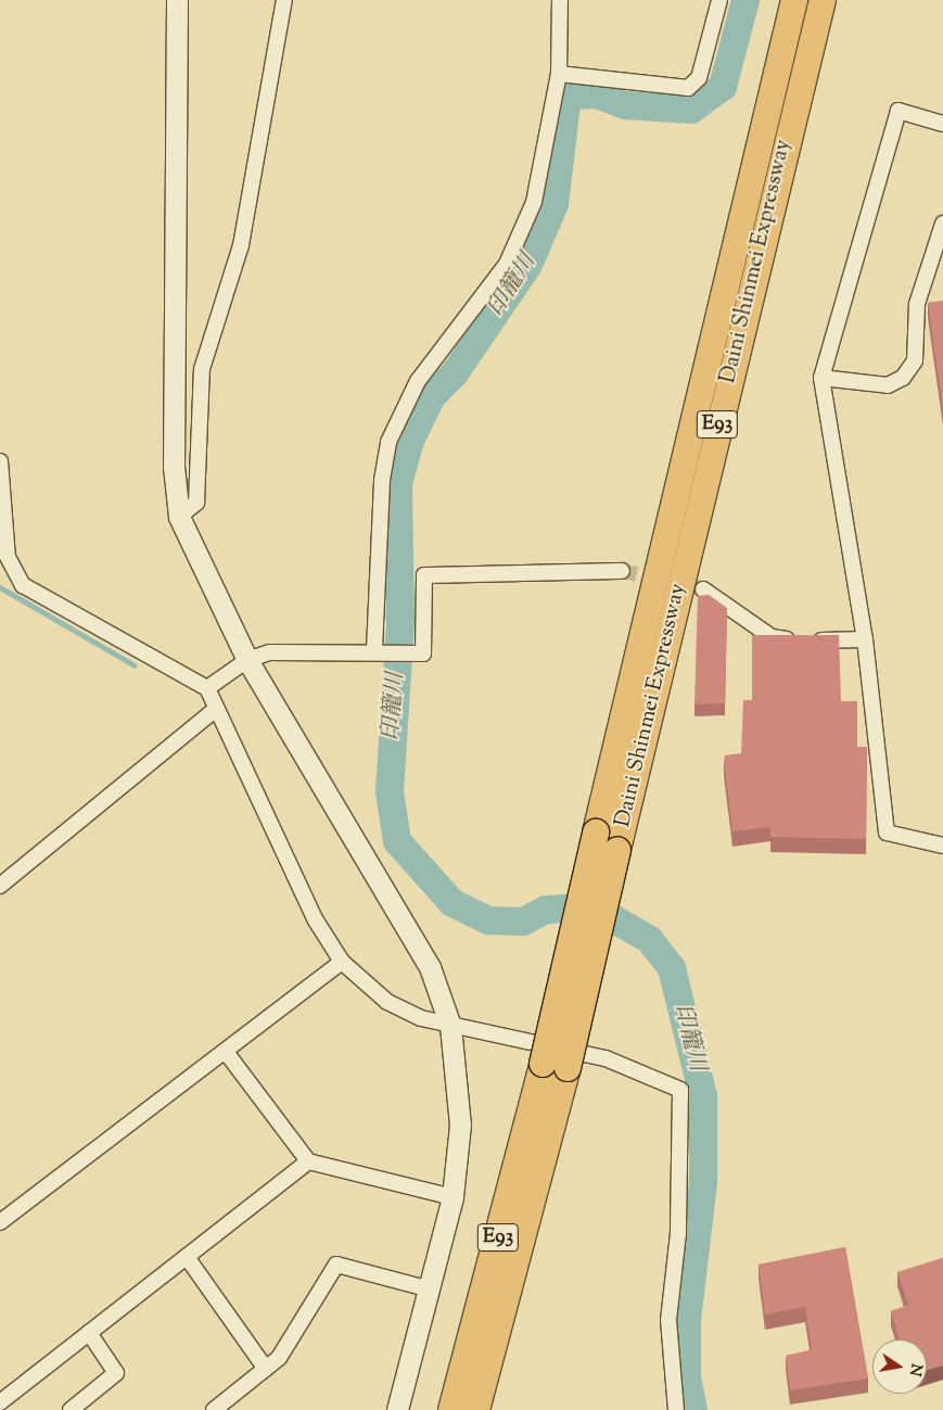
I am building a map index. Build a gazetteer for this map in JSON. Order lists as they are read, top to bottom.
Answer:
{
  "streets": {
    "highway": ["Daini Shinmei Expressway", "E93"]
  },
  "water": ["印籠川"],
  "north": "right"
}
